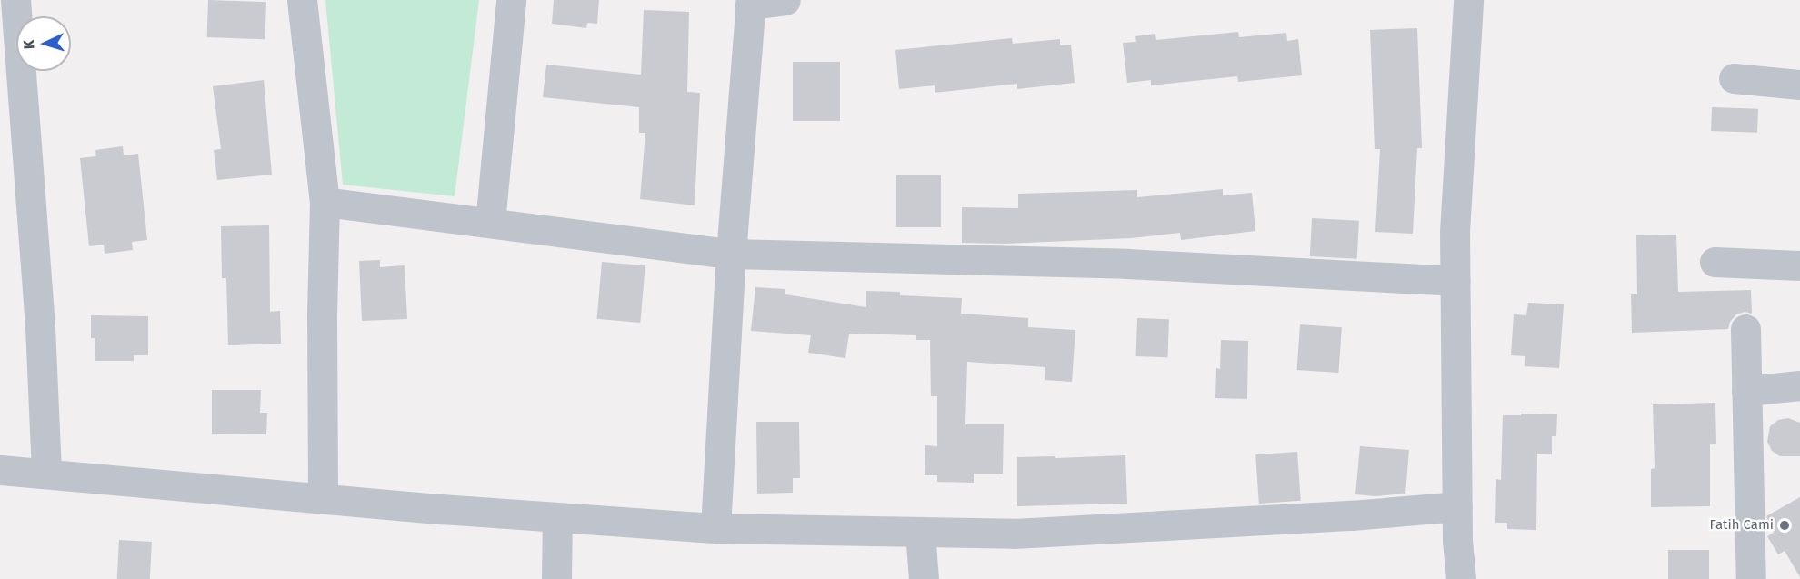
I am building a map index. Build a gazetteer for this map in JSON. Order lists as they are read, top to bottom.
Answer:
{
  "places": ["Fatih Cami"],
  "north": "left"
}
